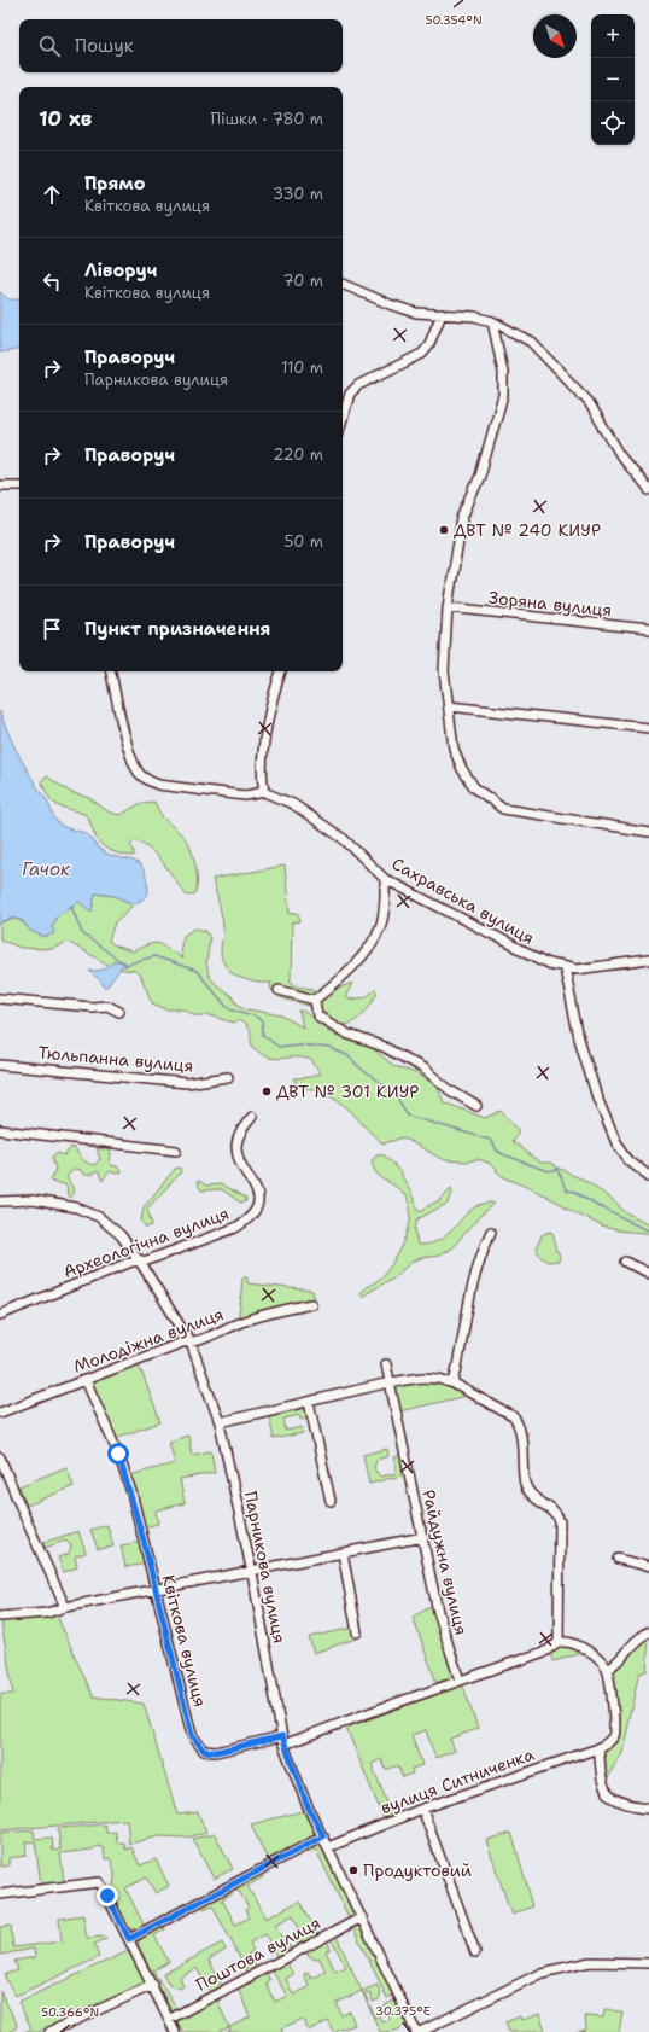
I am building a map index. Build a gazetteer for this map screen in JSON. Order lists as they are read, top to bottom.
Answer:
{
  "streets": {
    "street": [
      "Зоряна вулиця",
      "Сахравська вулиця",
      "Тюльпанна вулиця",
      "Археологічна вулиця",
      "Молодіжна вулиця",
      "Райдужна вулиця",
      "Парникова вулиця",
      "Квіткова вулиця",
      "вулиця Ситниченка",
      "Поштова вулиця"
    ]
  },
  "crossings": [
    ["Археологічна вулиця", "Парникова вулиця"],
    ["Молодіжна вулиця", "Парникова вулиця"],
    ["Молодіжна вулиця", "Квіткова вулиця"],
    ["Парникова вулиця", "Квіткова вулиця"],
    ["Парникова вулиця", "вулиця Ситниченка"],
    ["Парникова вулиця", "Поштова вулиця"]
  ],
  "water": ["Гачок"],
  "places": ["ДВТ № 240 КИУР", "ДВТ № 301 КИУР", "Продуктовий"],
  "north": "bottom right",
  "page": {
    "map_buttons": ["+", "−"],
    "search": "Пошук",
    "heading": ["10 хв", "Пішки · 780 m"],
    "list": [
      ["Прямо", "Квіткова вулиця", "330 m"],
      ["Ліворуч", "Квіткова вулиця", "70 m"],
      ["Праворуч", "Парникова вулиця", "110 m"],
      ["Праворуч", "220 m"],
      ["Праворуч", "50 m"],
      "Пункт призначення"
    ]
  },
  "coordinates": ["50.354°N", "30.375°E", "50.366°N"]
}
